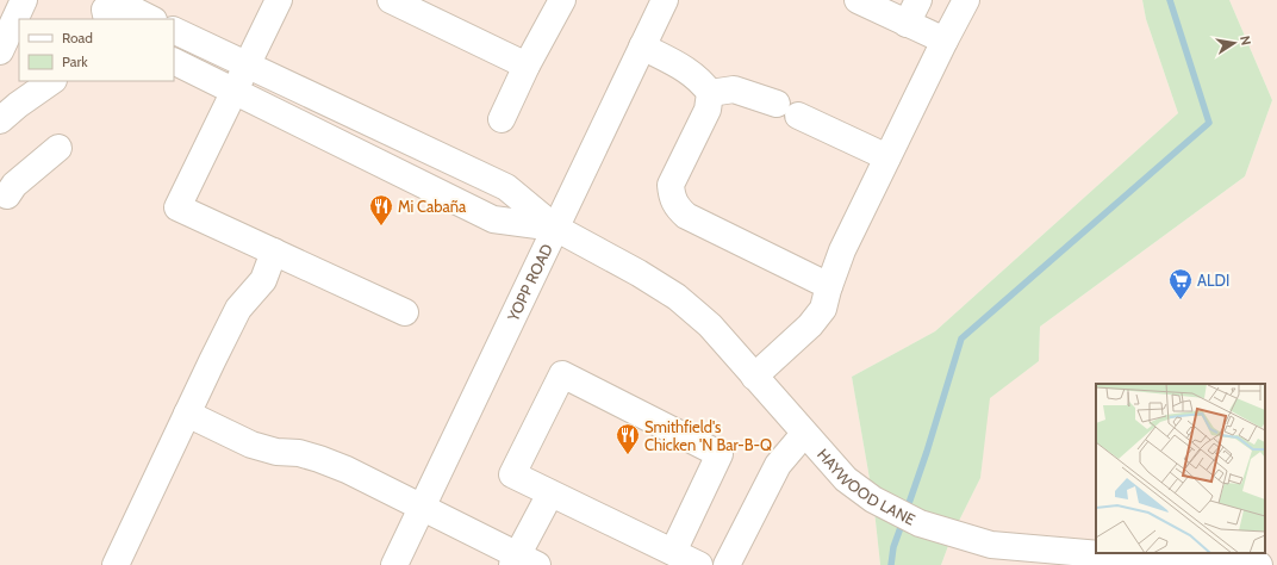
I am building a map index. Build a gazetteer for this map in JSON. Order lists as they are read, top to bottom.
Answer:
{
  "streets": {
    "street": ["YOPP ROAD", "HAYWOOD LANE"]
  },
  "crossings": [
    ["YOPP ROAD", "HAYWOOD LANE"]
  ],
  "places": {
    "restaurant": ["Mi Cabaña", "Smithfield's Chicken 'N Bar-B-Q"],
    "supermarket": ["ALDI"]
  },
  "legend": ["Road", "Park"],
  "north": "right"
}
